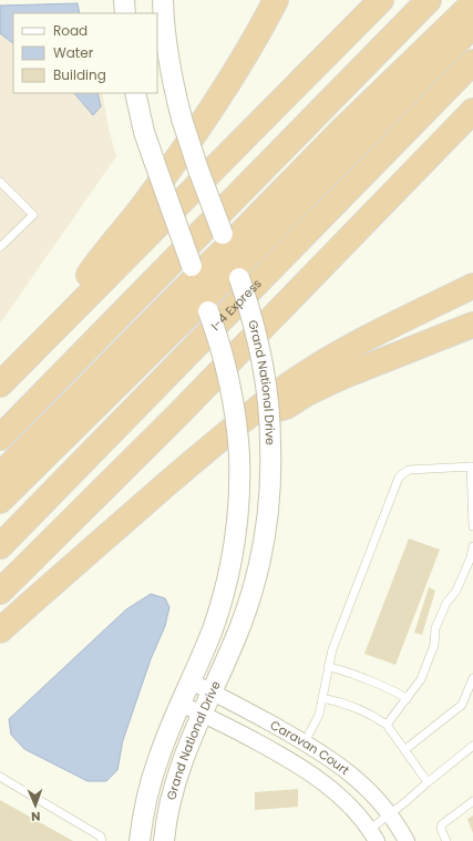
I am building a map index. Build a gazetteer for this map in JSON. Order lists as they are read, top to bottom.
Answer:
{
  "streets": {
    "highway": ["I-4 Express"],
    "street": ["Grand National Drive", "Caravan Court"]
  },
  "crossings": [
    ["Grand National Drive", "Caravan Court"]
  ],
  "legend": ["Road", "Water", "Building"],
  "north": "bottom"
}
